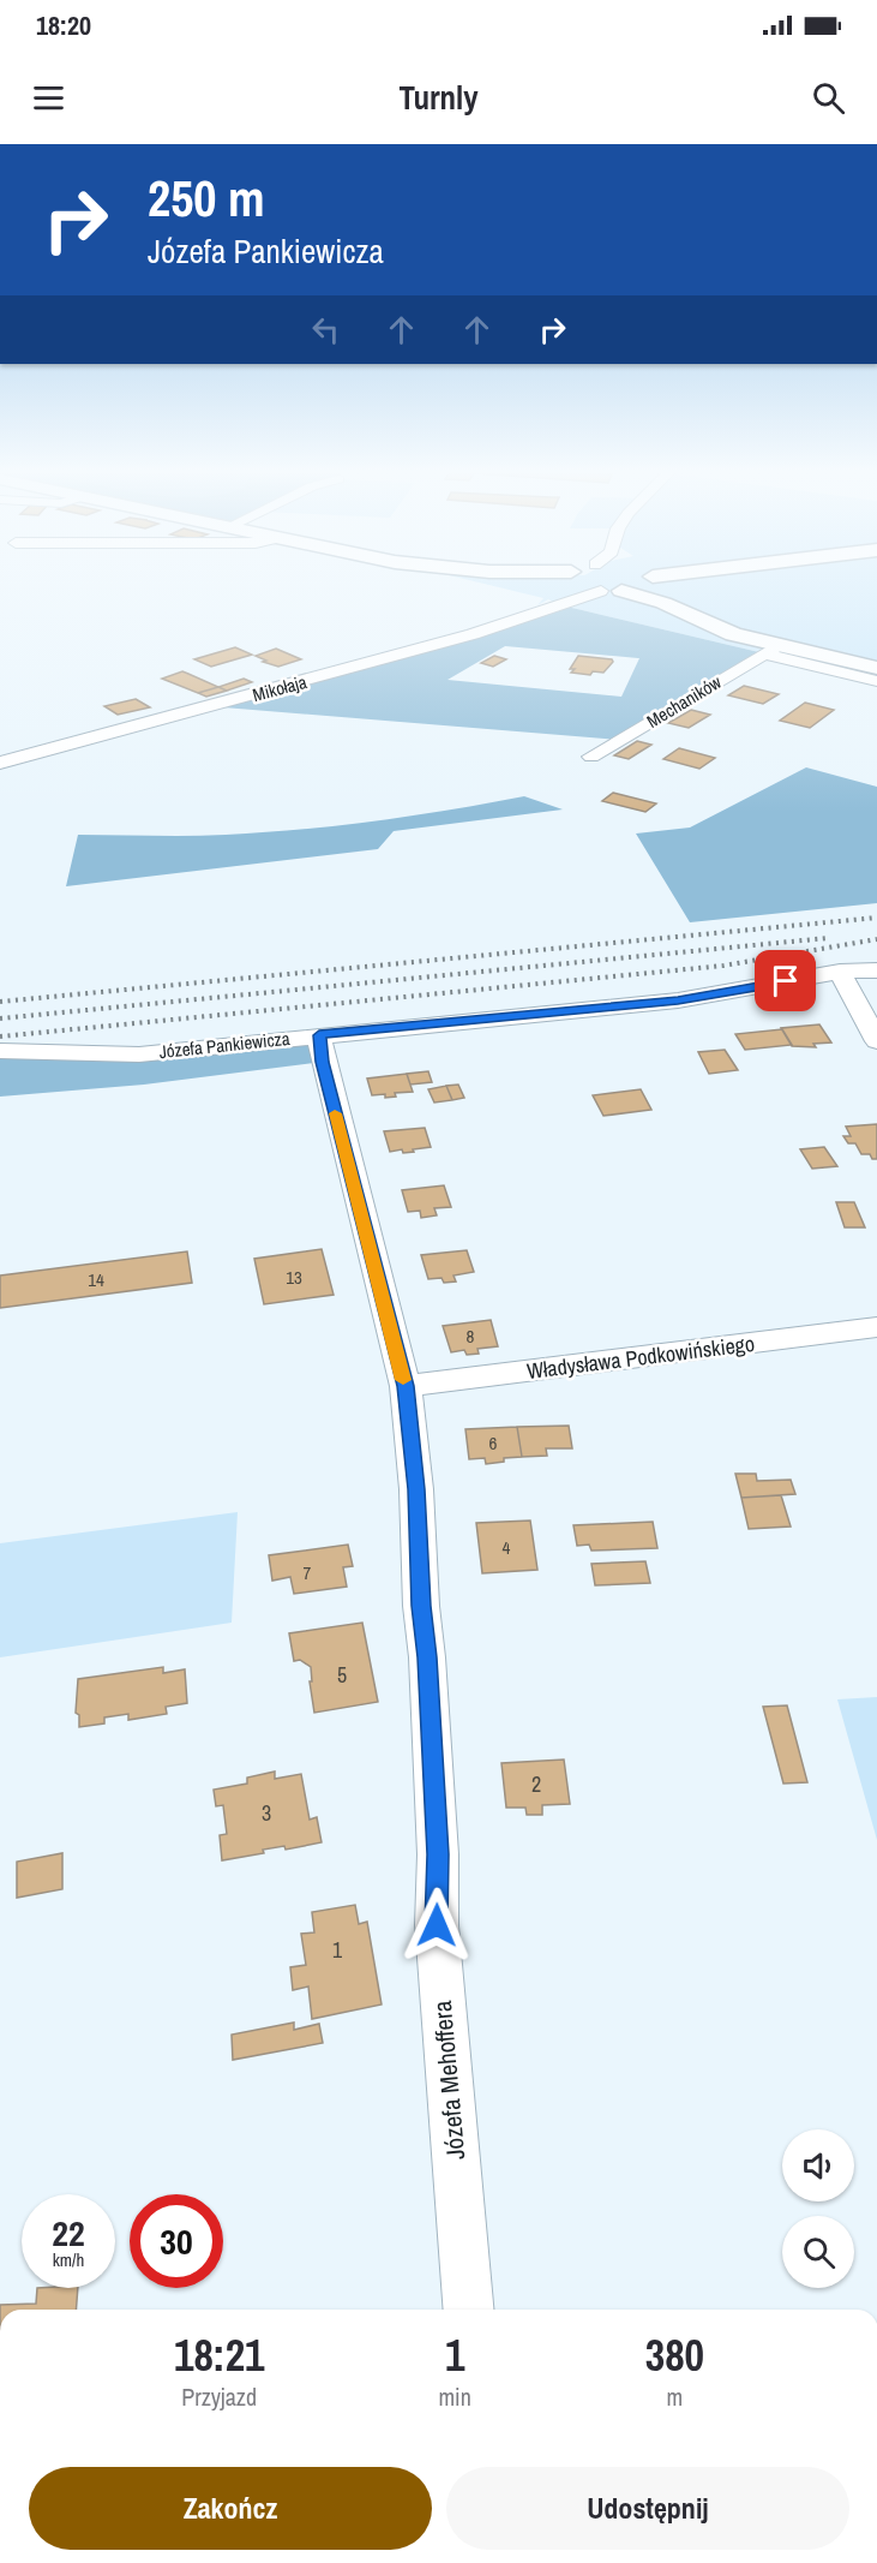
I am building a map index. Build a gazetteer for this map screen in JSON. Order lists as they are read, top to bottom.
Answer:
{
  "streets": {
    "street": [
      "Mikołaja",
      "Mechaników",
      "Józefa Pankiewicza",
      "Władysława Podkowińskiego",
      "Józefa Mehoffera"
    ]
  },
  "crossings": [
    ["Józefa Pankiewicza", "Józefa Mehoffera"],
    ["Władysława Podkowińskiego", "Józefa Mehoffera"]
  ],
  "house_numbers": [
    "13",
    "14",
    "8",
    "6",
    "4",
    "7",
    "5",
    "2",
    "3",
    "1"
  ],
  "page": {
    "status": "18:20",
    "header": "Turnly",
    "turn": ["250 m", "Józefa Pankiewicza"],
    "speed": "22 km/h",
    "limit": "30",
    "eta": [
      "18:21",
      "Przyjazd",
      "1",
      "min",
      "380",
      "m"
    ],
    "buttons": ["Zakończ", "Udostępnij"]
  }
}
